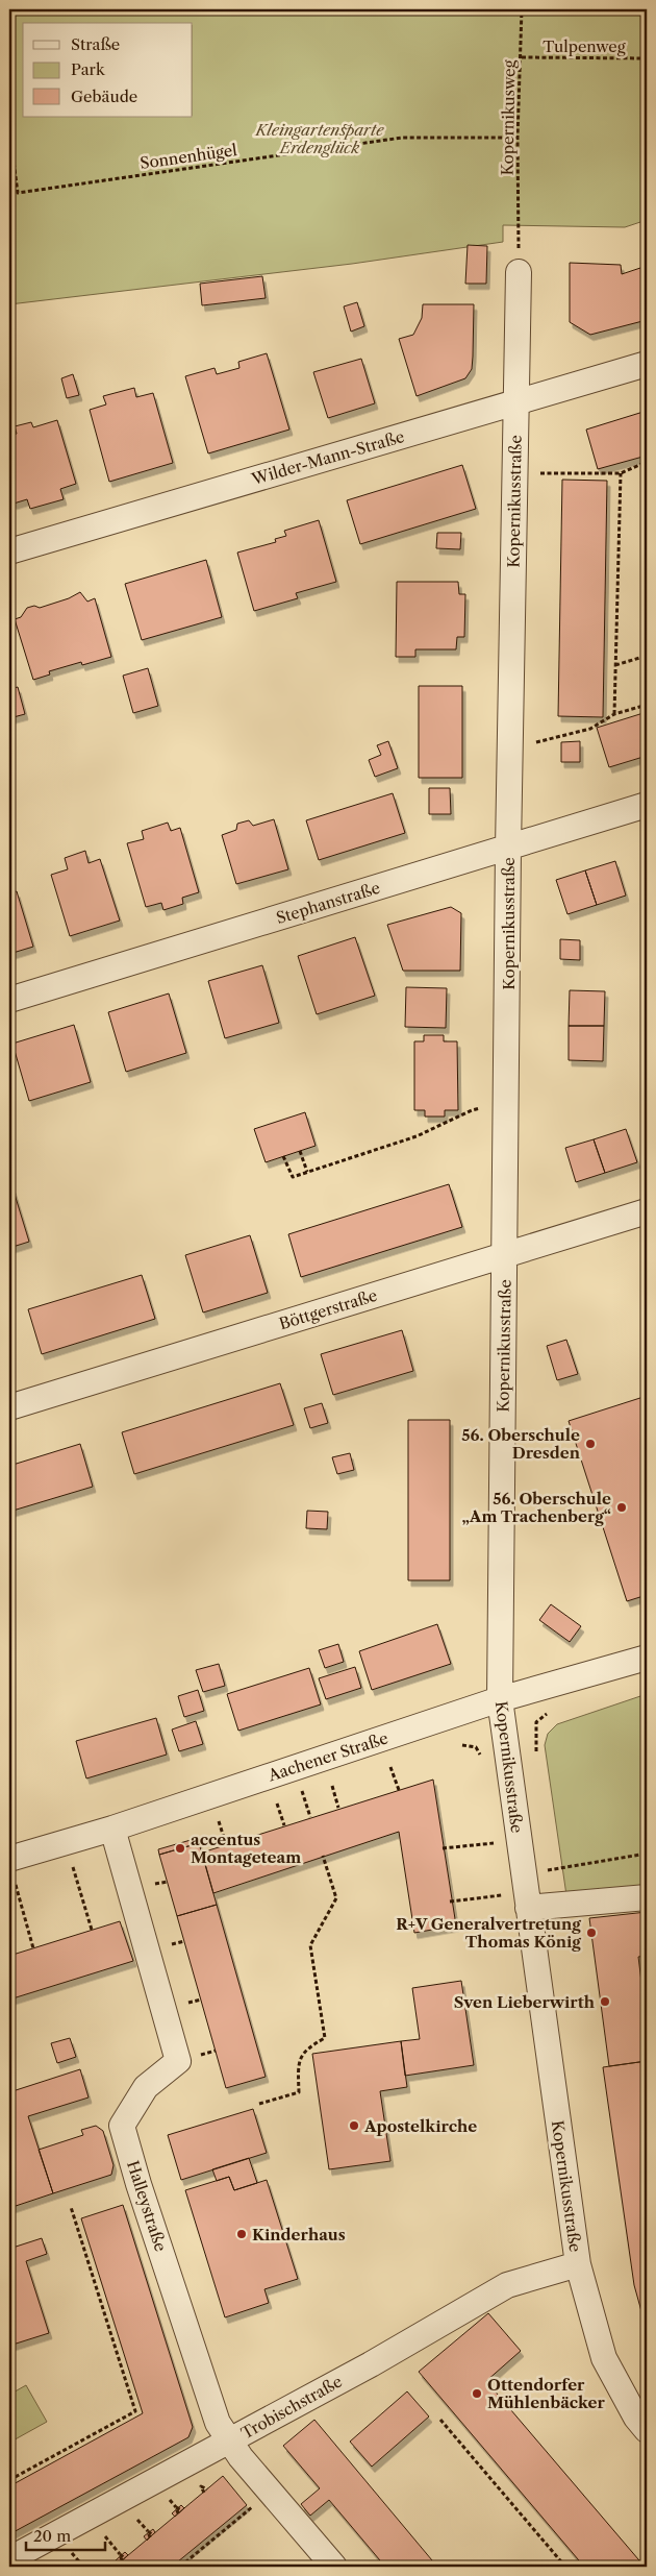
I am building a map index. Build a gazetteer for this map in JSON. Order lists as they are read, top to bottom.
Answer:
{
  "streets": {
    "street": [
      "Wilder-Mann-Straße",
      "Kopernikusstraße",
      "Stephanstraße",
      "Böttgerstraße",
      "Aachener Straße",
      "Halleystraße",
      "Trobischstraße"
    ],
    "path": ["Tulpenweg", "Kopernikusweg", "Sonnenhügel"]
  },
  "crossings": [
    ["Tulpenweg", "Kopernikusweg"],
    ["Kopernikusweg", "Sonnenhügel"],
    ["Wilder-Mann-Straße", "Kopernikusstraße"],
    ["Kopernikusstraße", "Stephanstraße"],
    ["Kopernikusstraße", "Böttgerstraße"],
    ["Kopernikusstraße", "Aachener Straße"],
    ["Kopernikusstraße", "Trobischstraße"],
    ["Aachener Straße", "Halleystraße"],
    ["Halleystraße", "Trobischstraße"]
  ],
  "parks": ["Kleingartensparte Erdenglück"],
  "places": [
    "56. Oberschule Dresden",
    "56. Oberschule „Am Trachenberg“",
    "accentus Montageteam",
    "R+V Generalvertretung Thomas König",
    "Sven Lieberwirth",
    "Apostelkirche",
    "Kinderhaus",
    "Ottendorfer Mühlenbäcker"
  ],
  "legend": ["Straße", "Park", "Gebäude"],
  "scale_bar": "20 m"
}
